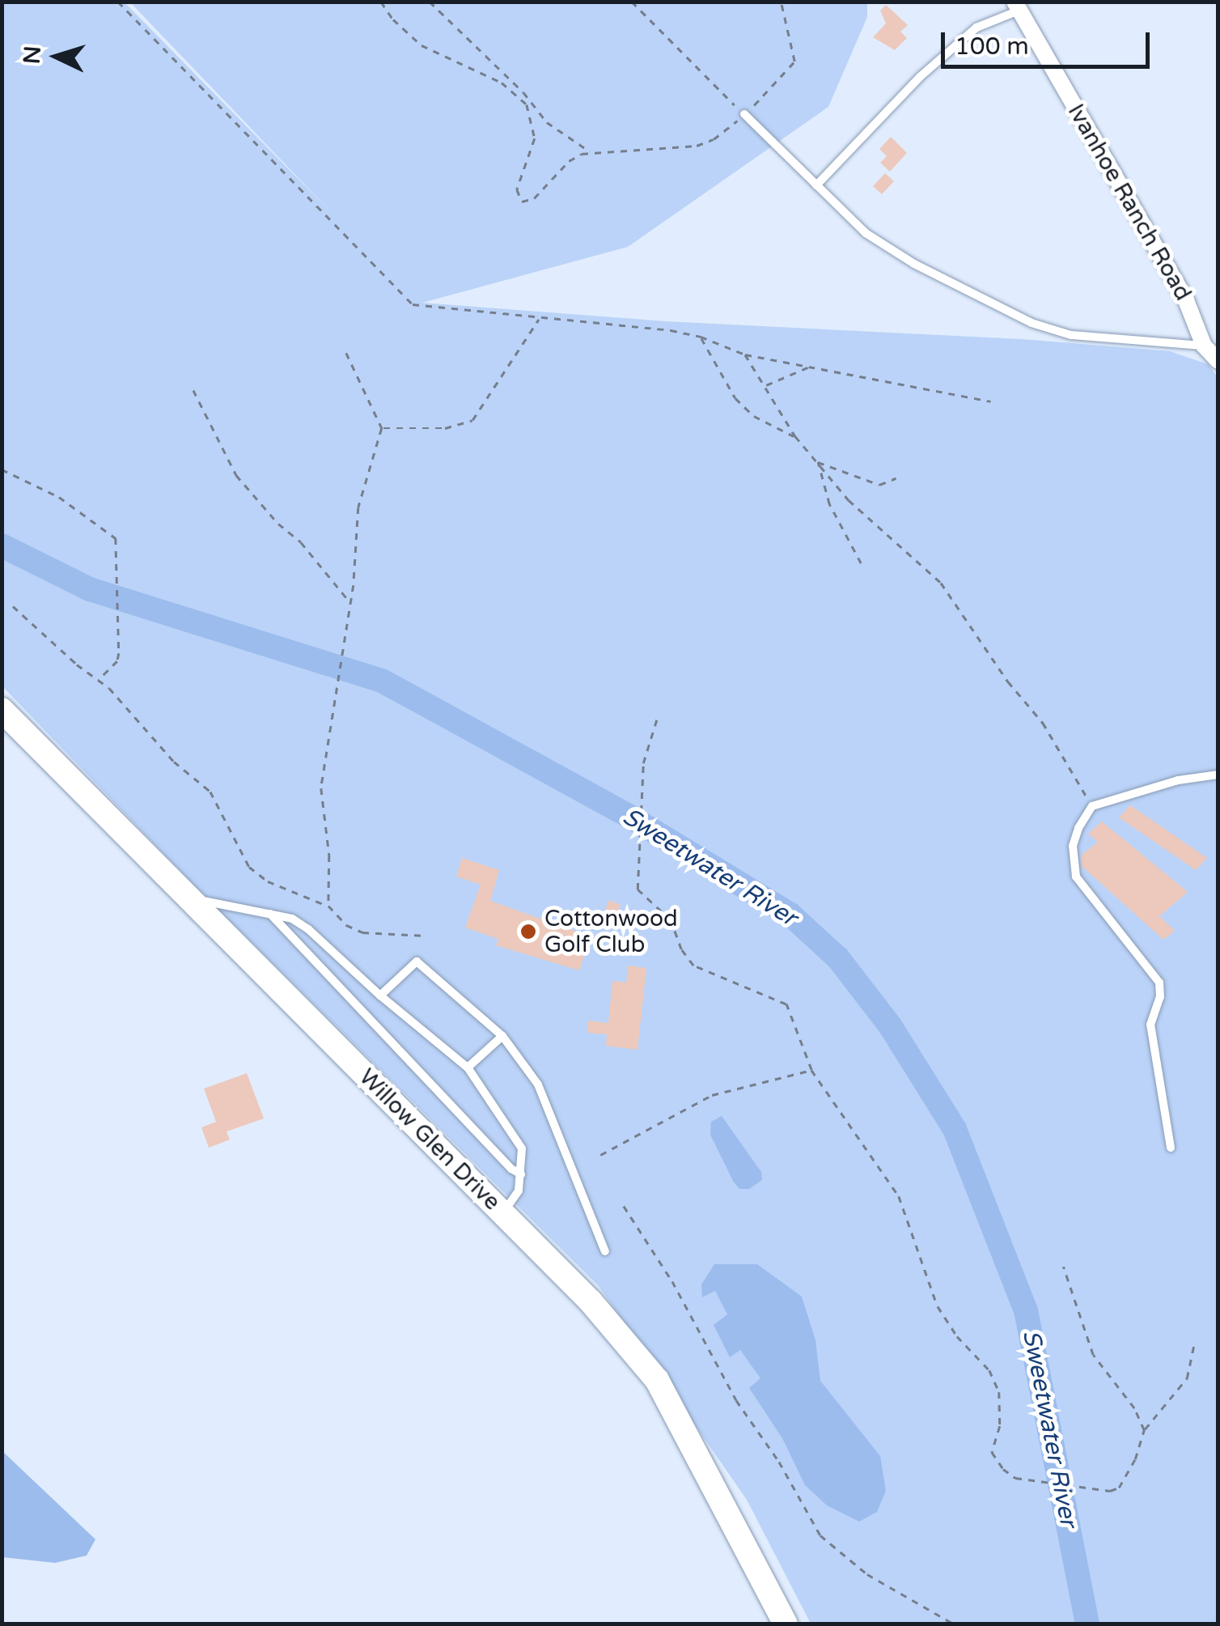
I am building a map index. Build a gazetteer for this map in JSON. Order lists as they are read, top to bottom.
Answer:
{
  "streets": {
    "main road": ["Willow Glen Drive"],
    "street": ["Ivanhoe Ranch Road"]
  },
  "water": ["Sweetwater River"],
  "places": ["Cottonwood Golf Club"],
  "scale_bar": "100 m",
  "north": "left"
}
